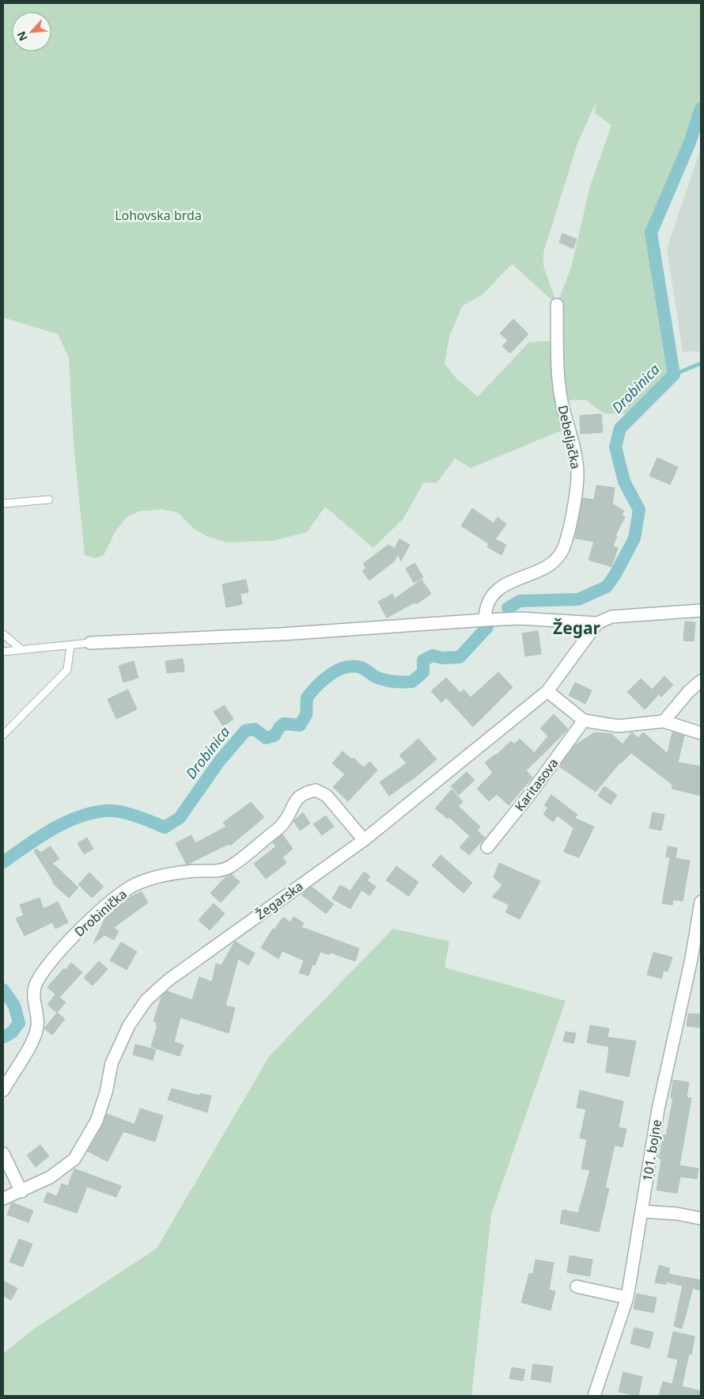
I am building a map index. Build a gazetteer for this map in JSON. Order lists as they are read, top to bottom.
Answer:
{
  "streets": {
    "street": [
      "Debeljačka",
      "Karitasova",
      "Žegarska",
      "Drobinička",
      "101. bojne"
    ]
  },
  "crossings": [
    ["Žegarska", "Drobinička"]
  ],
  "districts": ["Žegar"],
  "water": ["Drobinica"],
  "parks": ["Lohovska brda"],
  "north": "bottom left"
}
